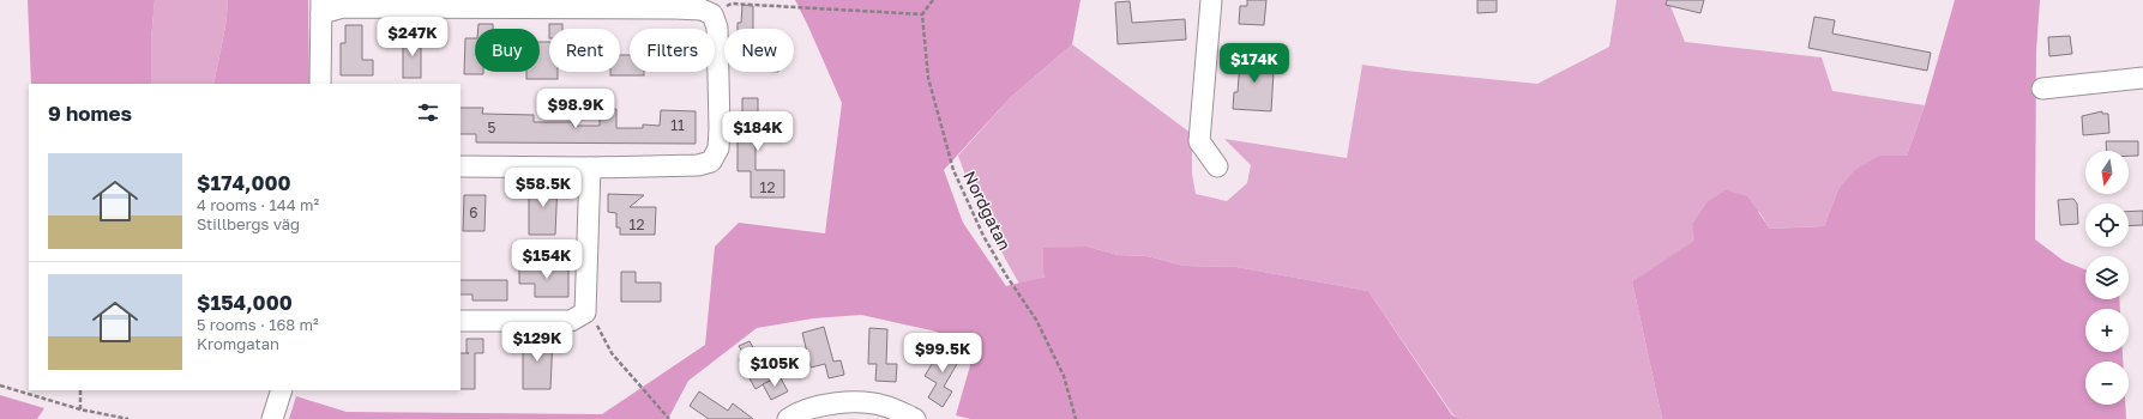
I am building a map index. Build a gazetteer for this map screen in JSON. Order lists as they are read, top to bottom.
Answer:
{
  "streets": {
    "path": ["Nordgatan"]
  },
  "house_numbers": [
    "11",
    "5",
    "12",
    "6",
    "12"
  ],
  "north": "bottom",
  "page": {
    "price": [
      "$247K",
      "$174K",
      "$98.9K",
      "$184K",
      "$58.5K",
      "$154K",
      "$129K",
      "$99.5K",
      "$105K"
    ],
    "chip": [
      "Buy",
      "Rent",
      "Filters",
      "New"
    ],
    "heading": "9 homes",
    "list": [
      {
        "name": "$174,000",
        "note": "4 rooms · 144 m² · Stillbergs väg"
      },
      {
        "name": "$154,000",
        "note": "5 rooms · 168 m² · Kromgatan"
      }
    ],
    "map_buttons": ["+", "−"]
  }
}
